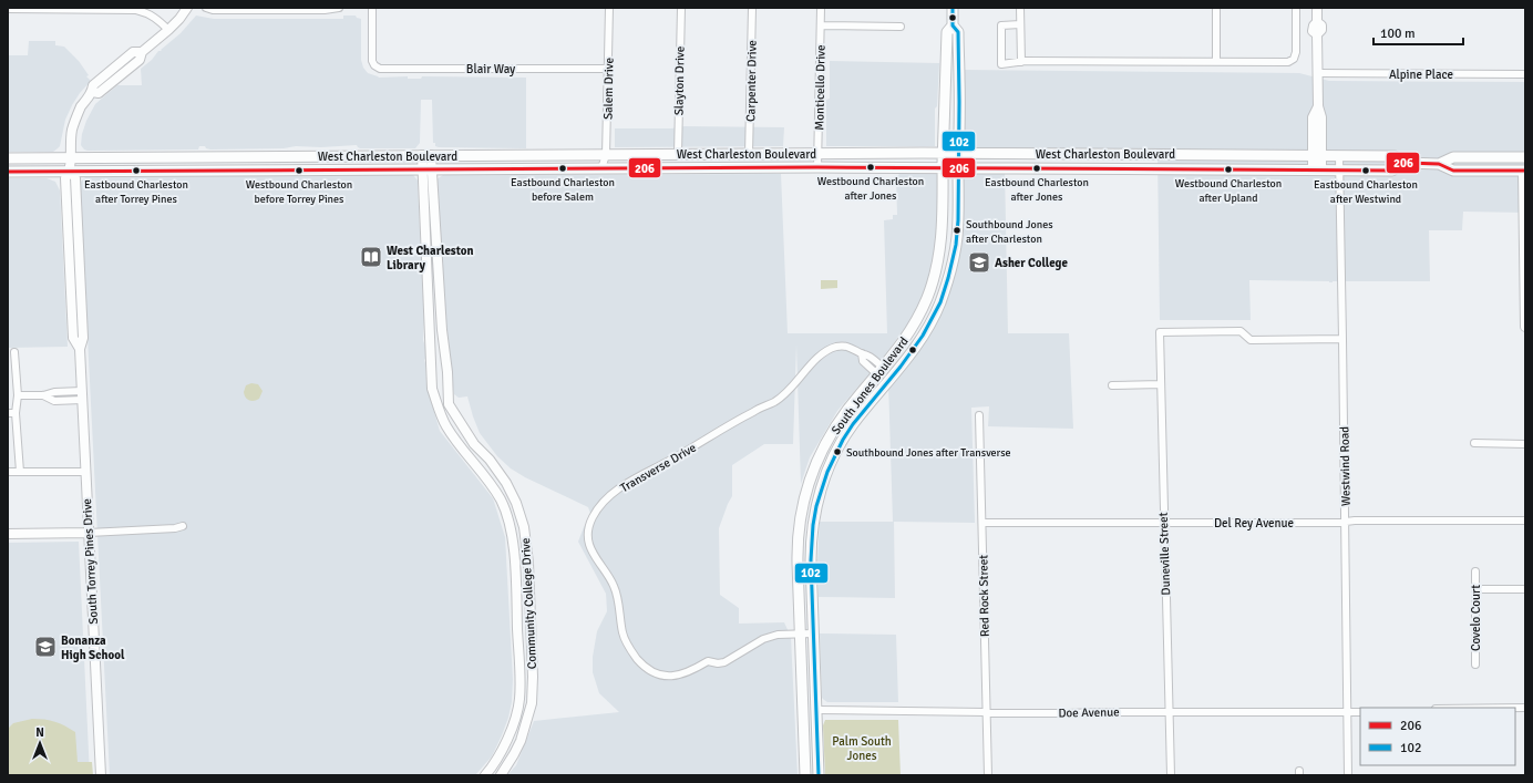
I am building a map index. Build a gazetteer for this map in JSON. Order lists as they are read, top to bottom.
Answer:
{
  "streets": {
    "main road": ["West Charleston Boulevard", "South Jones Boulevard"],
    "street": [
      "Blair Way",
      "Alpine Place",
      "Slayton Drive",
      "Carpenter Drive",
      "Monticello Drive",
      "Salem Drive",
      "Westwind Road",
      "Transverse Drive",
      "Del Rey Avenue",
      "Duneville Street",
      "South Torrey Pines Drive",
      "Red Rock Street",
      "Community College Drive",
      "Covelo Court",
      "Doe Avenue"
    ]
  },
  "crossings": [
    ["Blair Way", "Salem Drive"],
    ["Slayton Drive", "West Charleston Boulevard"],
    ["Carpenter Drive", "West Charleston Boulevard"],
    ["Monticello Drive", "West Charleston Boulevard"],
    ["Salem Drive", "West Charleston Boulevard"],
    ["West Charleston Boulevard", "South Jones Boulevard"],
    ["West Charleston Boulevard", "Westwind Road"],
    ["West Charleston Boulevard", "South Torrey Pines Drive"],
    ["West Charleston Boulevard", "Community College Drive"],
    ["South Jones Boulevard", "Transverse Drive"],
    ["South Jones Boulevard", "Doe Avenue"],
    ["Westwind Road", "Del Rey Avenue"],
    ["Westwind Road", "Duneville Street"],
    ["Westwind Road", "Doe Avenue"],
    ["Del Rey Avenue", "Duneville Street"],
    ["Del Rey Avenue", "Red Rock Street"],
    ["Duneville Street", "Doe Avenue"],
    ["Red Rock Street", "Doe Avenue"]
  ],
  "parks": ["Palm South Jones"],
  "places": {
    "other": [
      "Westbound Charleston after Jones",
      "Eastbound Charleston before Salem",
      "Eastbound Charleston after Jones",
      "Westbound Charleston after Upland",
      "Eastbound Charleston after Torrey Pines",
      "Westbound Charleston before Torrey Pines",
      "Eastbound Charleston after Westwind",
      "Southbound Jones after Charleston",
      "Southbound Jones after Transverse"
    ],
    "library": ["West Charleston Library"],
    "school or university": ["Asher College", "Bonanza High School"]
  },
  "lines": ["transit line 102", "transit line 206"],
  "legend": ["206", "102"],
  "scale_bar": "100 m",
  "north": "top"
}
